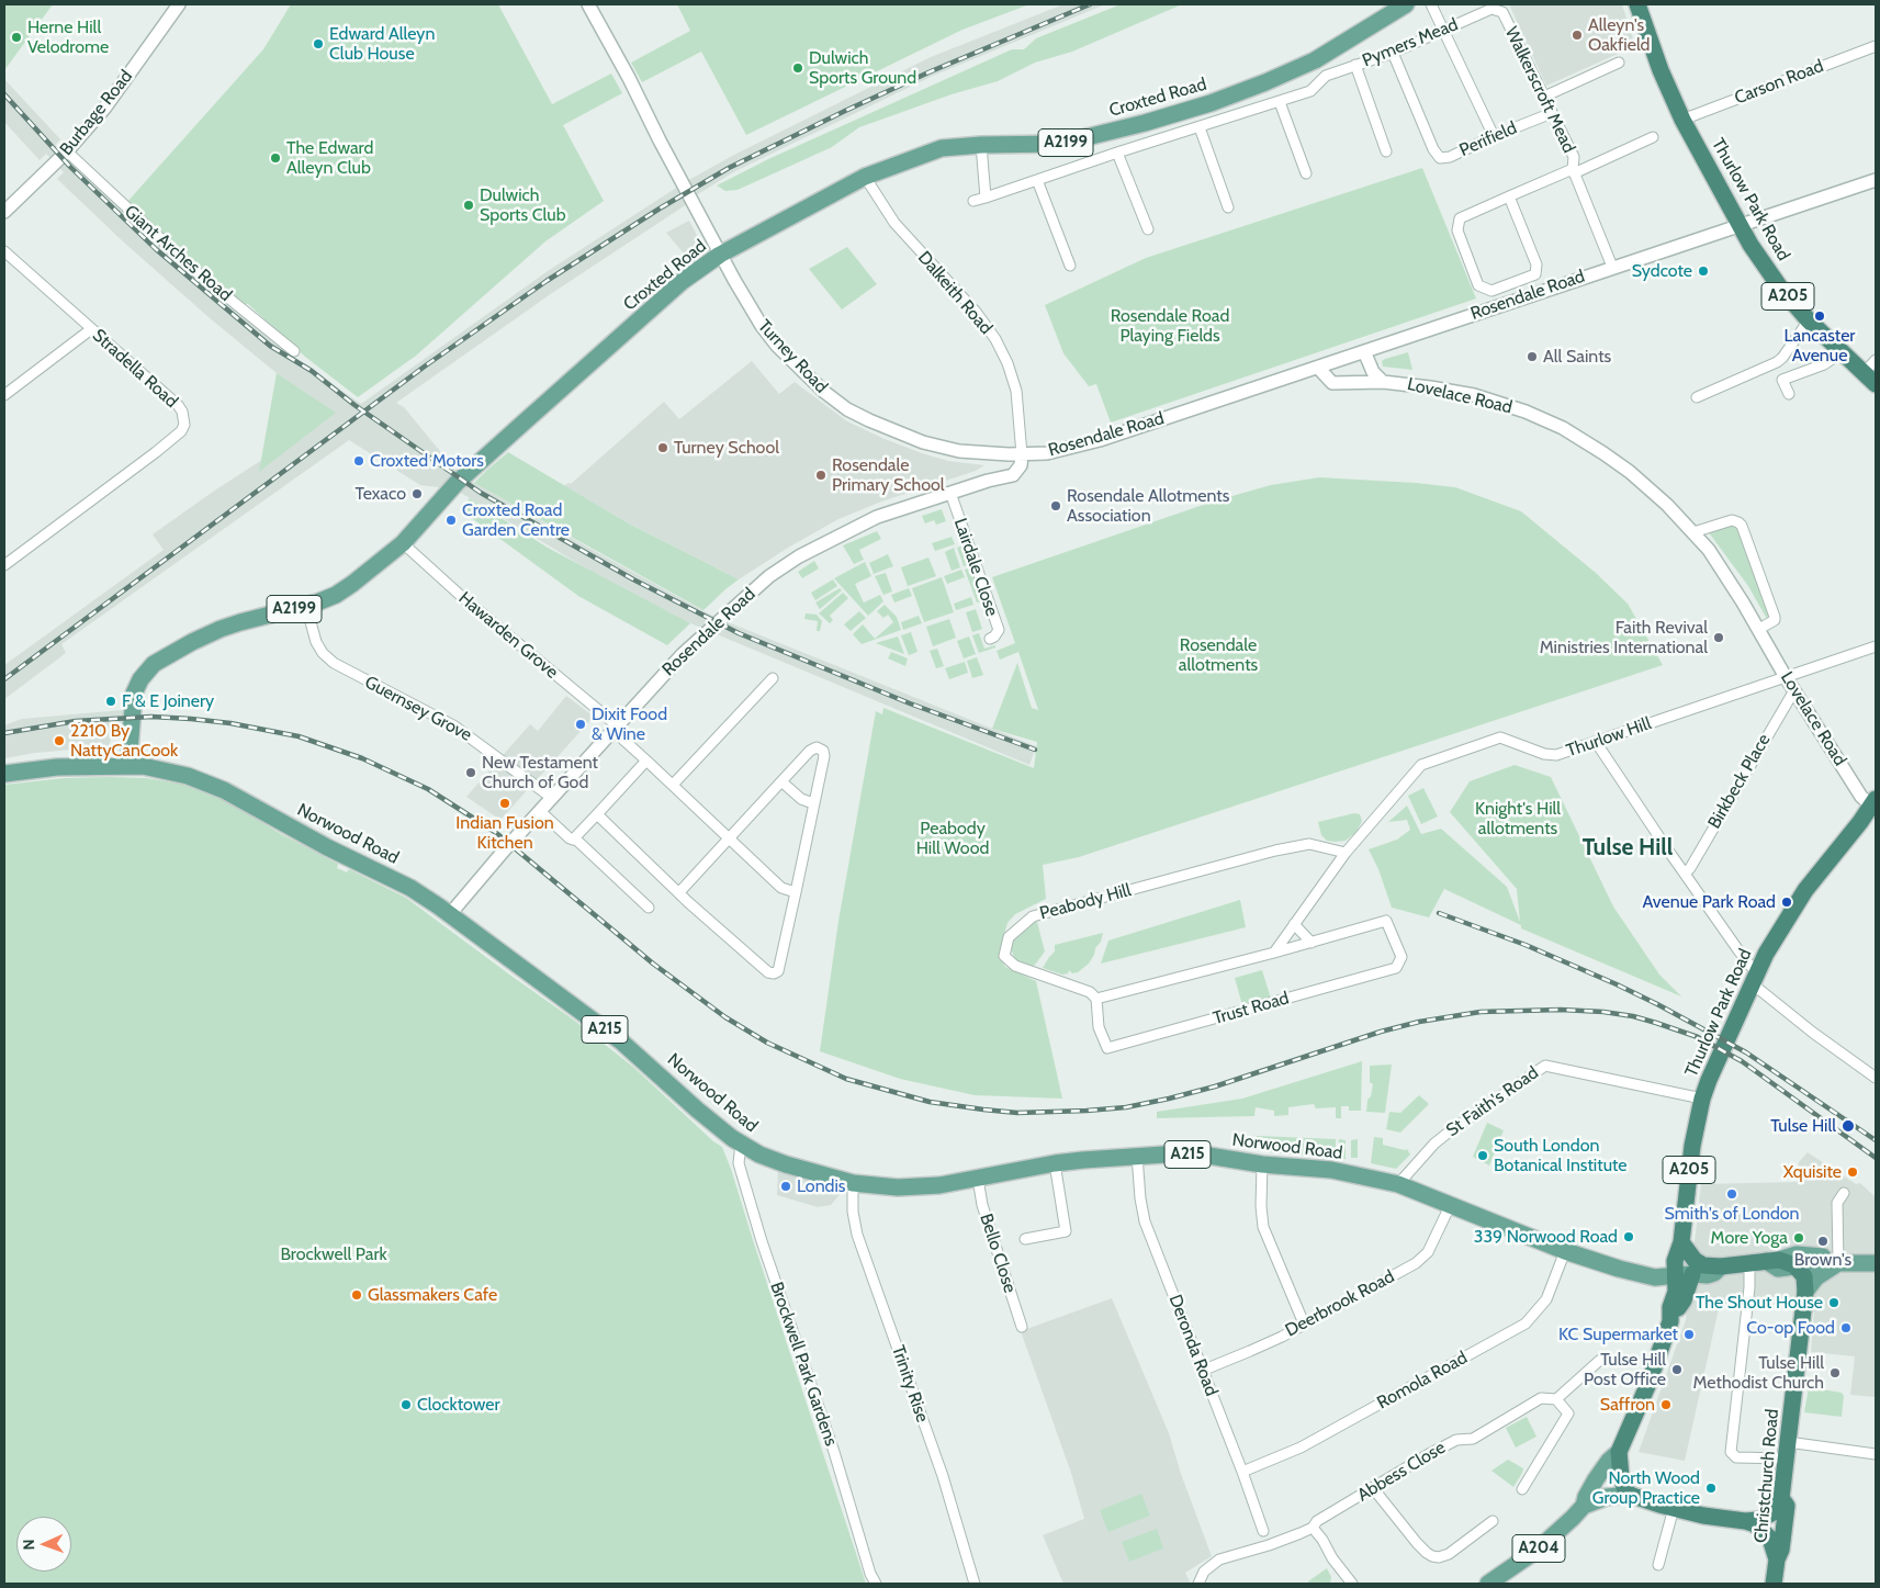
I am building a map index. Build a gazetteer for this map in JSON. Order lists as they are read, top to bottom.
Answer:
{
  "streets": {
    "highway": [
      "Thurlow Park Road",
      "A205",
      "Norwood Road",
      "Christchurch Road"
    ],
    "main road": [
      "Croxted Road",
      "A2199",
      "A215",
      "A204"
    ],
    "street": [
      "Pymers Mead",
      "Carson Road",
      "Walkerscroft Mead",
      "Burbage Road",
      "Perifield",
      "Giant Arches Road",
      "Dalkeith Road",
      "Rosendale Road",
      "Turney Road",
      "Stradella Road",
      "Lovelace Road",
      "Lairdale Close",
      "Hawarden Grove",
      "Guernsey Grove",
      "Thurlow Hill",
      "Birkbeck Place",
      "Peabody Hill",
      "Trust Road",
      "St Faith's Road",
      "Bello Close",
      "Deerbrook Road",
      "Deronda Road",
      "Brockwell Park Gardens",
      "Romola Road",
      "Trinity Rise",
      "Abbess Close"
    ]
  },
  "crossings": [
    ["Pymers Mead", "Walkerscroft Mead"],
    ["Pymers Mead", "Perifield"],
    ["Carson Road", "Thurlow Park Road"],
    ["Walkerscroft Mead", "Perifield"],
    ["Walkerscroft Mead", "Rosendale Road"],
    ["Croxted Road", "Dalkeith Road"],
    ["Croxted Road", "Turney Road"],
    ["Croxted Road", "Hawarden Grove"],
    ["Croxted Road", "Guernsey Grove"],
    ["Croxted Road", "Norwood Road"],
    ["Burbage Road", "Giant Arches Road"],
    ["Thurlow Park Road", "Rosendale Road"],
    ["Thurlow Park Road", "A205"],
    ["Thurlow Park Road", "Lovelace Road"],
    ["Thurlow Park Road", "Norwood Road"],
    ["Thurlow Park Road", "St Faith's Road"],
    ["Dalkeith Road", "Rosendale Road"],
    ["Dalkeith Road", "Turney Road"],
    ["Rosendale Road", "Turney Road"],
    ["Rosendale Road", "Lovelace Road"],
    ["Rosendale Road", "Lairdale Close"],
    ["Rosendale Road", "Hawarden Grove"],
    ["Rosendale Road", "Guernsey Grove"],
    ["Rosendale Road", "Norwood Road"],
    ["A205", "Norwood Road"],
    ["A205", "A204"],
    ["Lovelace Road", "Thurlow Hill"],
    ["Lovelace Road", "Birkbeck Place"],
    ["Thurlow Hill", "Peabody Hill"],
    ["Norwood Road", "St Faith's Road"],
    ["Norwood Road", "Bello Close"],
    ["Norwood Road", "Deerbrook Road"],
    ["Norwood Road", "Deronda Road"],
    ["Norwood Road", "Brockwell Park Gardens"],
    ["Norwood Road", "Romola Road"],
    ["Norwood Road", "Trinity Rise"],
    ["Peabody Hill", "Trust Road"],
    ["Deerbrook Road", "Deronda Road"],
    ["Deronda Road", "Romola Road"]
  ],
  "districts": ["Tulse Hill"],
  "parks": [
    "Rosendale Road Playing Fields",
    "Rosendale allotments",
    "Knight's Hill allotments",
    "Peabody Hill Wood",
    "Brockwell Park"
  ],
  "places": [
    "Alleyn's Oakfield",
    "Herne Hill Velodrome",
    "Edward Alleyn Club House",
    "Dulwich Sports Ground",
    "The Edward Alleyn Club",
    "Dulwich Sports Club",
    "Sydcote",
    "Lancaster Avenue",
    "All Saints",
    "Turney School",
    "Croxted Motors",
    "Rosendale Primary School",
    "Texaco",
    "Rosendale Allotments Association",
    "Croxted Road Garden Centre",
    "Faith Revival Ministries International",
    "F & E Joinery",
    "Dixit Food & Wine",
    "2210 By NattyCanCook",
    "New Testament Church of God",
    "Indian Fusion Kitchen",
    "Avenue Park Road",
    "Tulse Hill",
    "South London Botanical Institute",
    "Xquisite",
    "Londis",
    "Smith's of London",
    "339 Norwood Road",
    "More Yoga",
    "Brown's",
    "Glassmakers Cafe",
    "The Shout House",
    "Co-op Food",
    "KC Supermarket",
    "Tulse Hill Post Office",
    "Tulse Hill Methodist Church",
    "Clocktower",
    "Saffron",
    "North Wood Group Practice"
  ],
  "north": "left"
}
